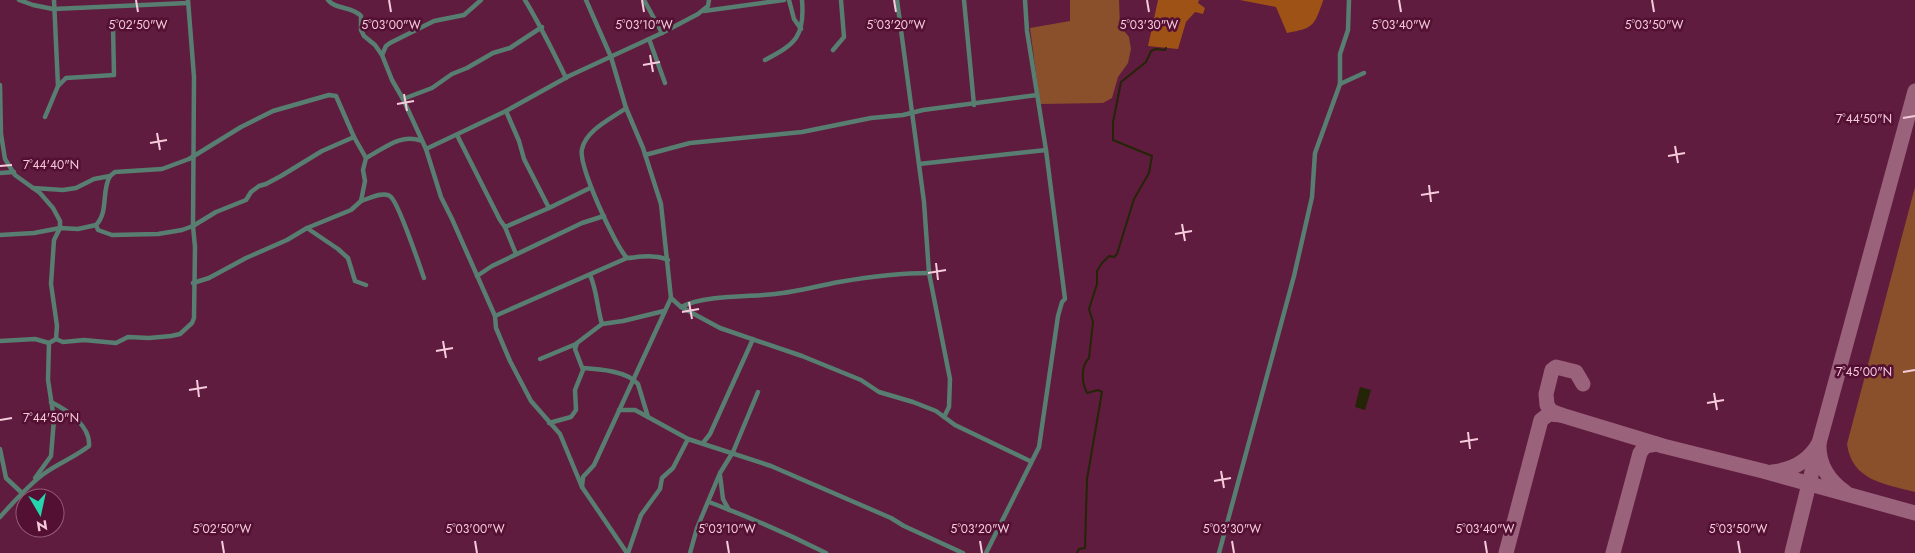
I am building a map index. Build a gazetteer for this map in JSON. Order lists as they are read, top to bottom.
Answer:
{
  "north": "bottom",
  "coordinates": [
    "5°02'50\"W",
    "5°03'00\"W",
    "5°03'10\"W",
    "5°03'20\"W",
    "5°03'30\"W",
    "5°03'40\"W",
    "5°03'50\"W",
    "7°44'50\"N",
    "7°44'40\"N",
    "7°45'00\"N"
  ]
}
